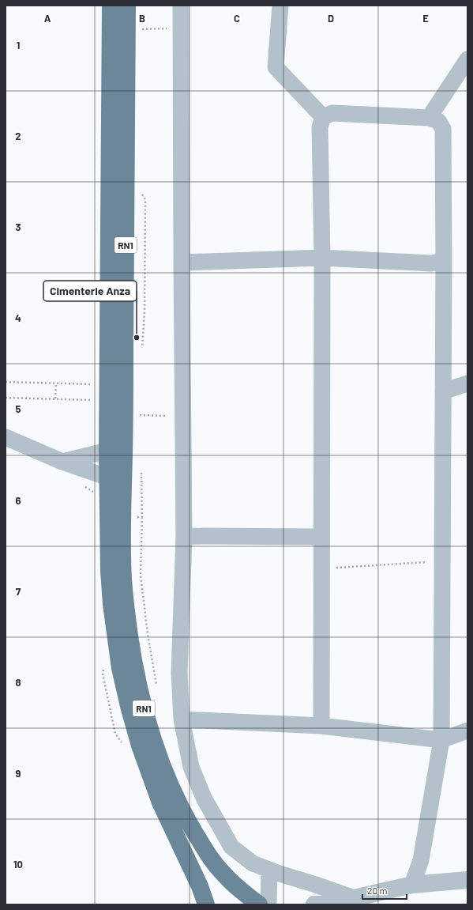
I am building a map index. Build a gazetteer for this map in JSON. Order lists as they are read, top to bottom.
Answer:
{
  "streets": {
    "highway": ["RN1"]
  },
  "places": ["Cimenterie Anza"],
  "scale_bar": "20 m",
  "grid": {
    "columns": [
      "A",
      "B",
      "C",
      "D",
      "E"
    ],
    "rows": [
      "1",
      "2",
      "3",
      "4",
      "5",
      "6",
      "7",
      "8",
      "9",
      "10"
    ]
  }
}
